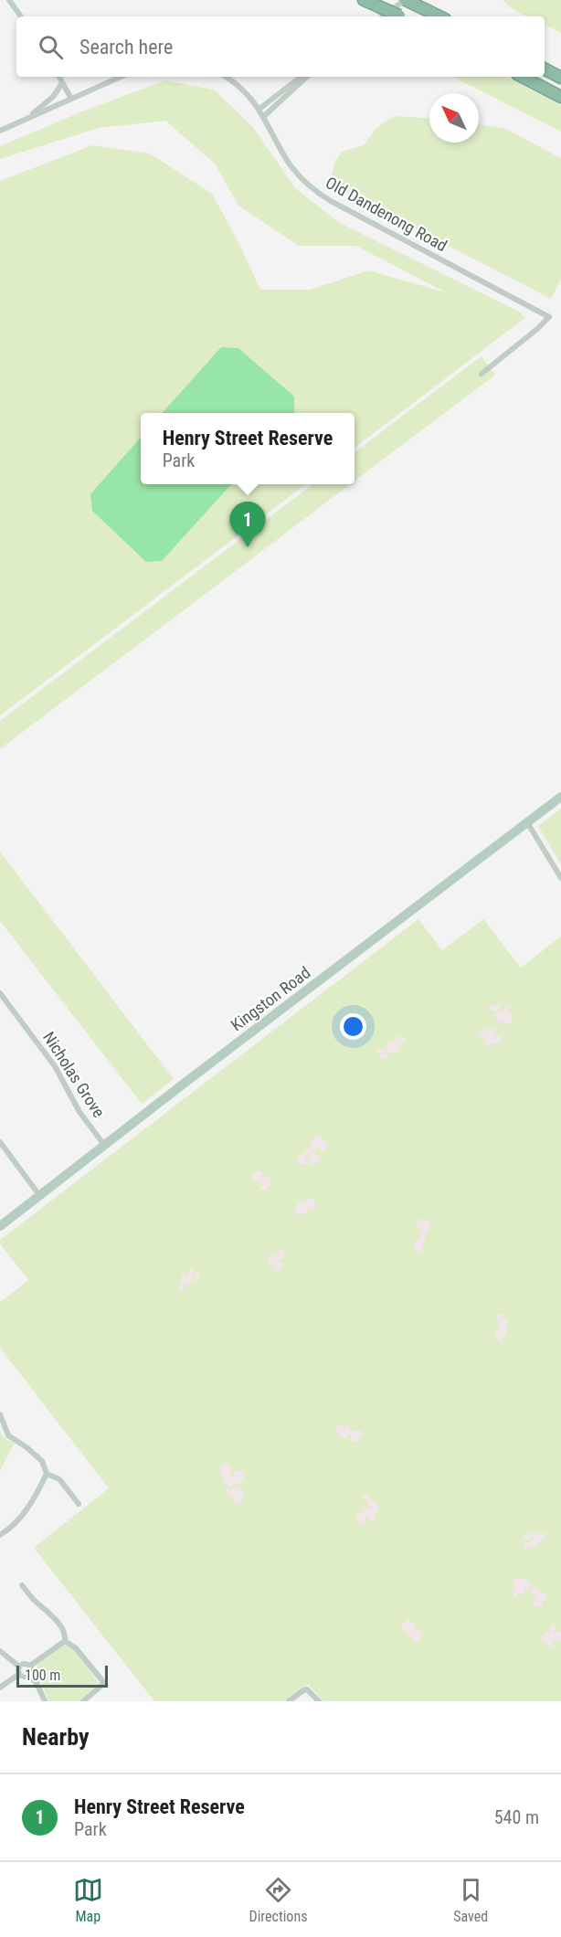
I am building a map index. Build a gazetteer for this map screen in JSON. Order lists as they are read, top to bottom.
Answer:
{
  "streets": {
    "main road": ["Kingston Road"],
    "street": ["Old Dandenong Road", "Nicholas Grove"]
  },
  "crossings": [
    ["Kingston Road", "Nicholas Grove"]
  ],
  "scale_bar": "100 m",
  "north": "top left",
  "page": {
    "search": "Search here",
    "popup": ["Henry Street Reserve", "Park"],
    "pins": "1",
    "scale": "100 m",
    "heading": "Nearby",
    "list": [
      {
        "mark": "1",
        "name": "Henry Street Reserve",
        "note": "Park",
        "value": "540 m"
      }
    ],
    "nav": ["Map", "Directions", "Saved"]
  }
}
